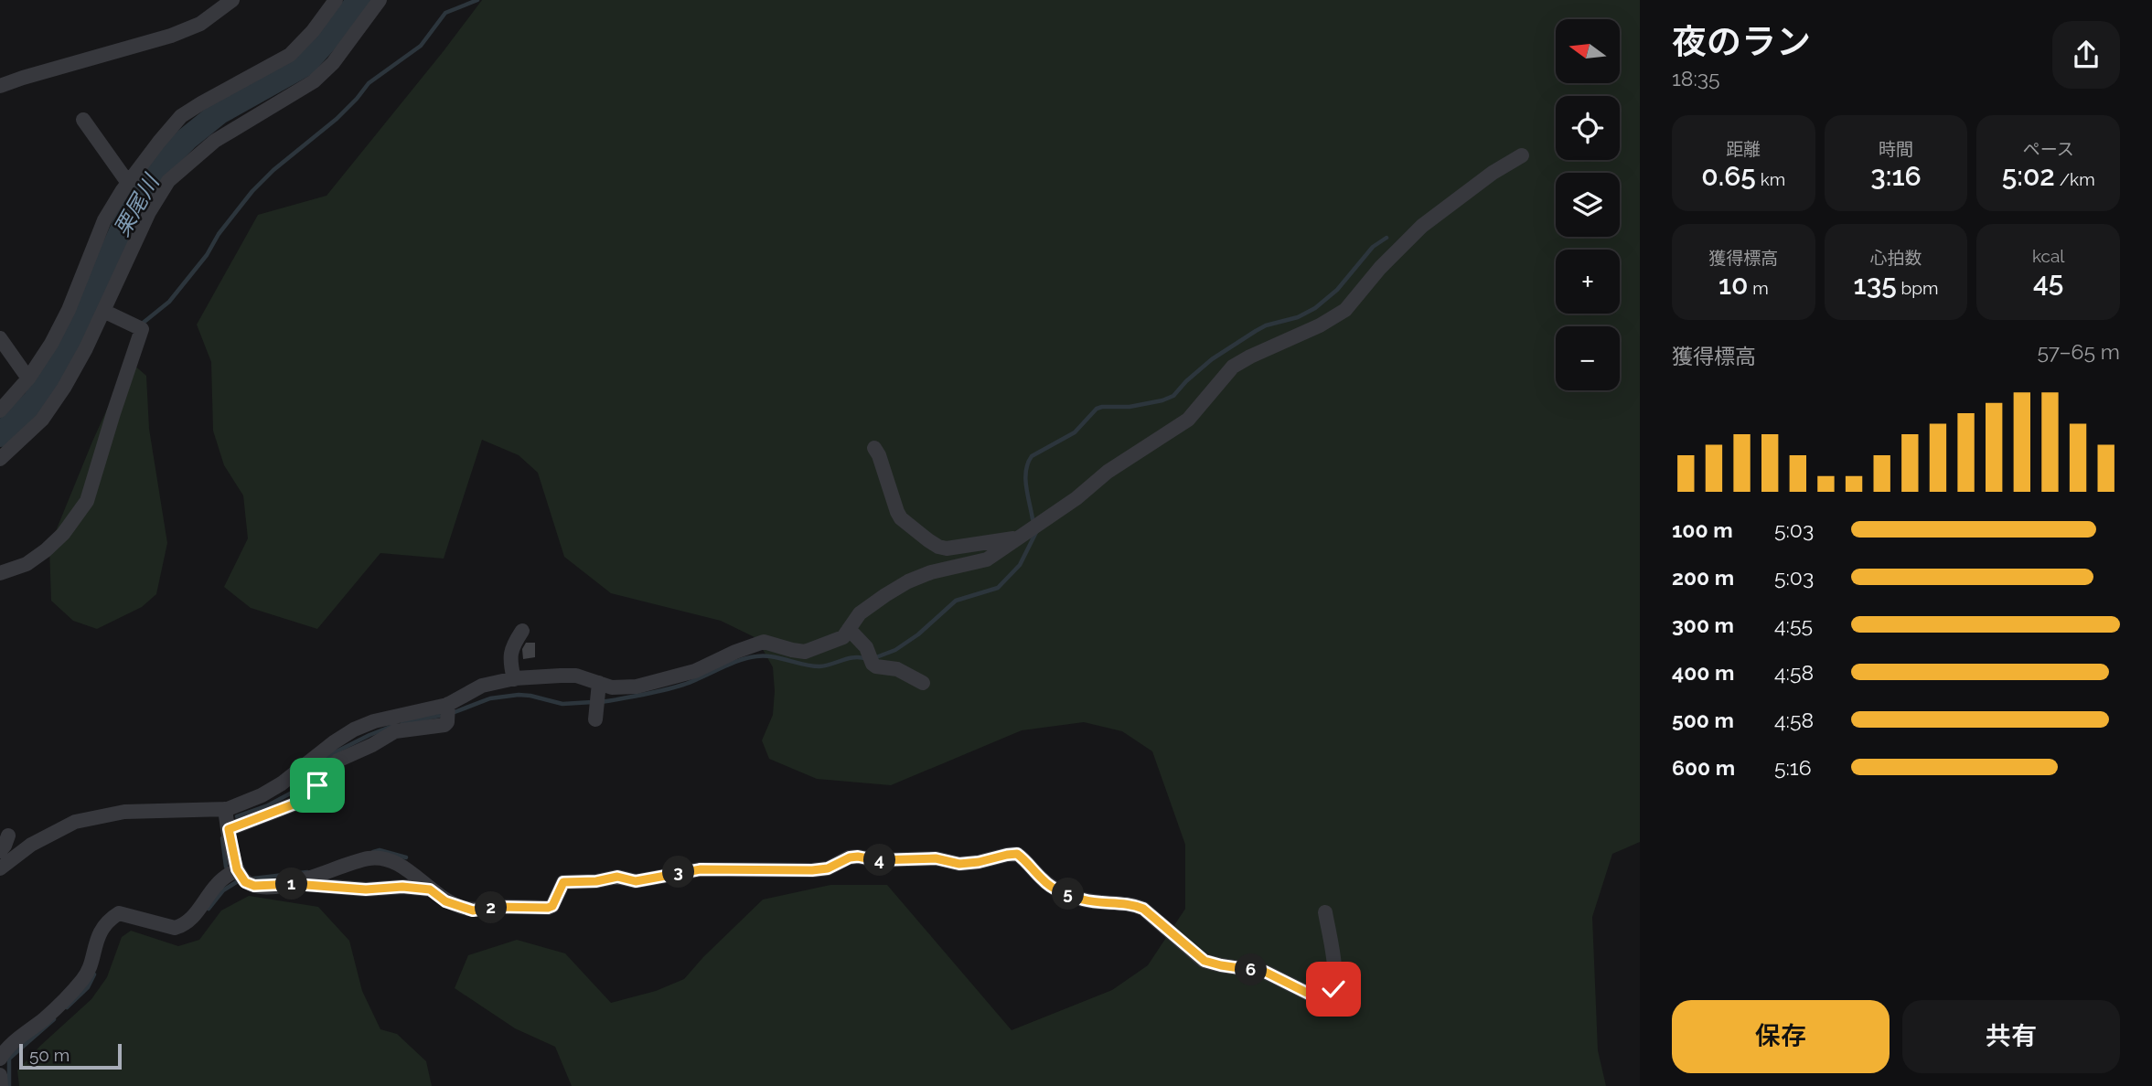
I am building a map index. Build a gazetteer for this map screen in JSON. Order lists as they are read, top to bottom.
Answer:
{
  "water": ["栗尾川"],
  "scale_bar": "50 m",
  "north": "left",
  "page": {
    "heading": ["夜のラン", "18:35"],
    "map_buttons": ["+", "−"],
    "stats": [
      ["距離", "0.65 km"],
      ["時間", "3:16"],
      ["ペース", "5:02 /km"],
      ["獲得標高", "10 m"],
      ["心拍数", "135 bpm"],
      ["kcal", "45"]
    ],
    "chart": ["獲得標高", "57–65 m"],
    "list": [
      {
        "name": "100 m",
        "note": "5:03"
      },
      {
        "name": "200 m",
        "note": "5:03"
      },
      {
        "name": "300 m",
        "note": "4:55"
      },
      {
        "name": "400 m",
        "note": "4:58"
      },
      {
        "name": "500 m",
        "note": "4:58"
      },
      {
        "name": "600 m",
        "note": "5:16"
      }
    ],
    "pins": [
      "4",
      "3",
      "1",
      "5",
      "2",
      "6"
    ],
    "buttons": ["保存", "共有"],
    "scale": "50 m"
  }
}
